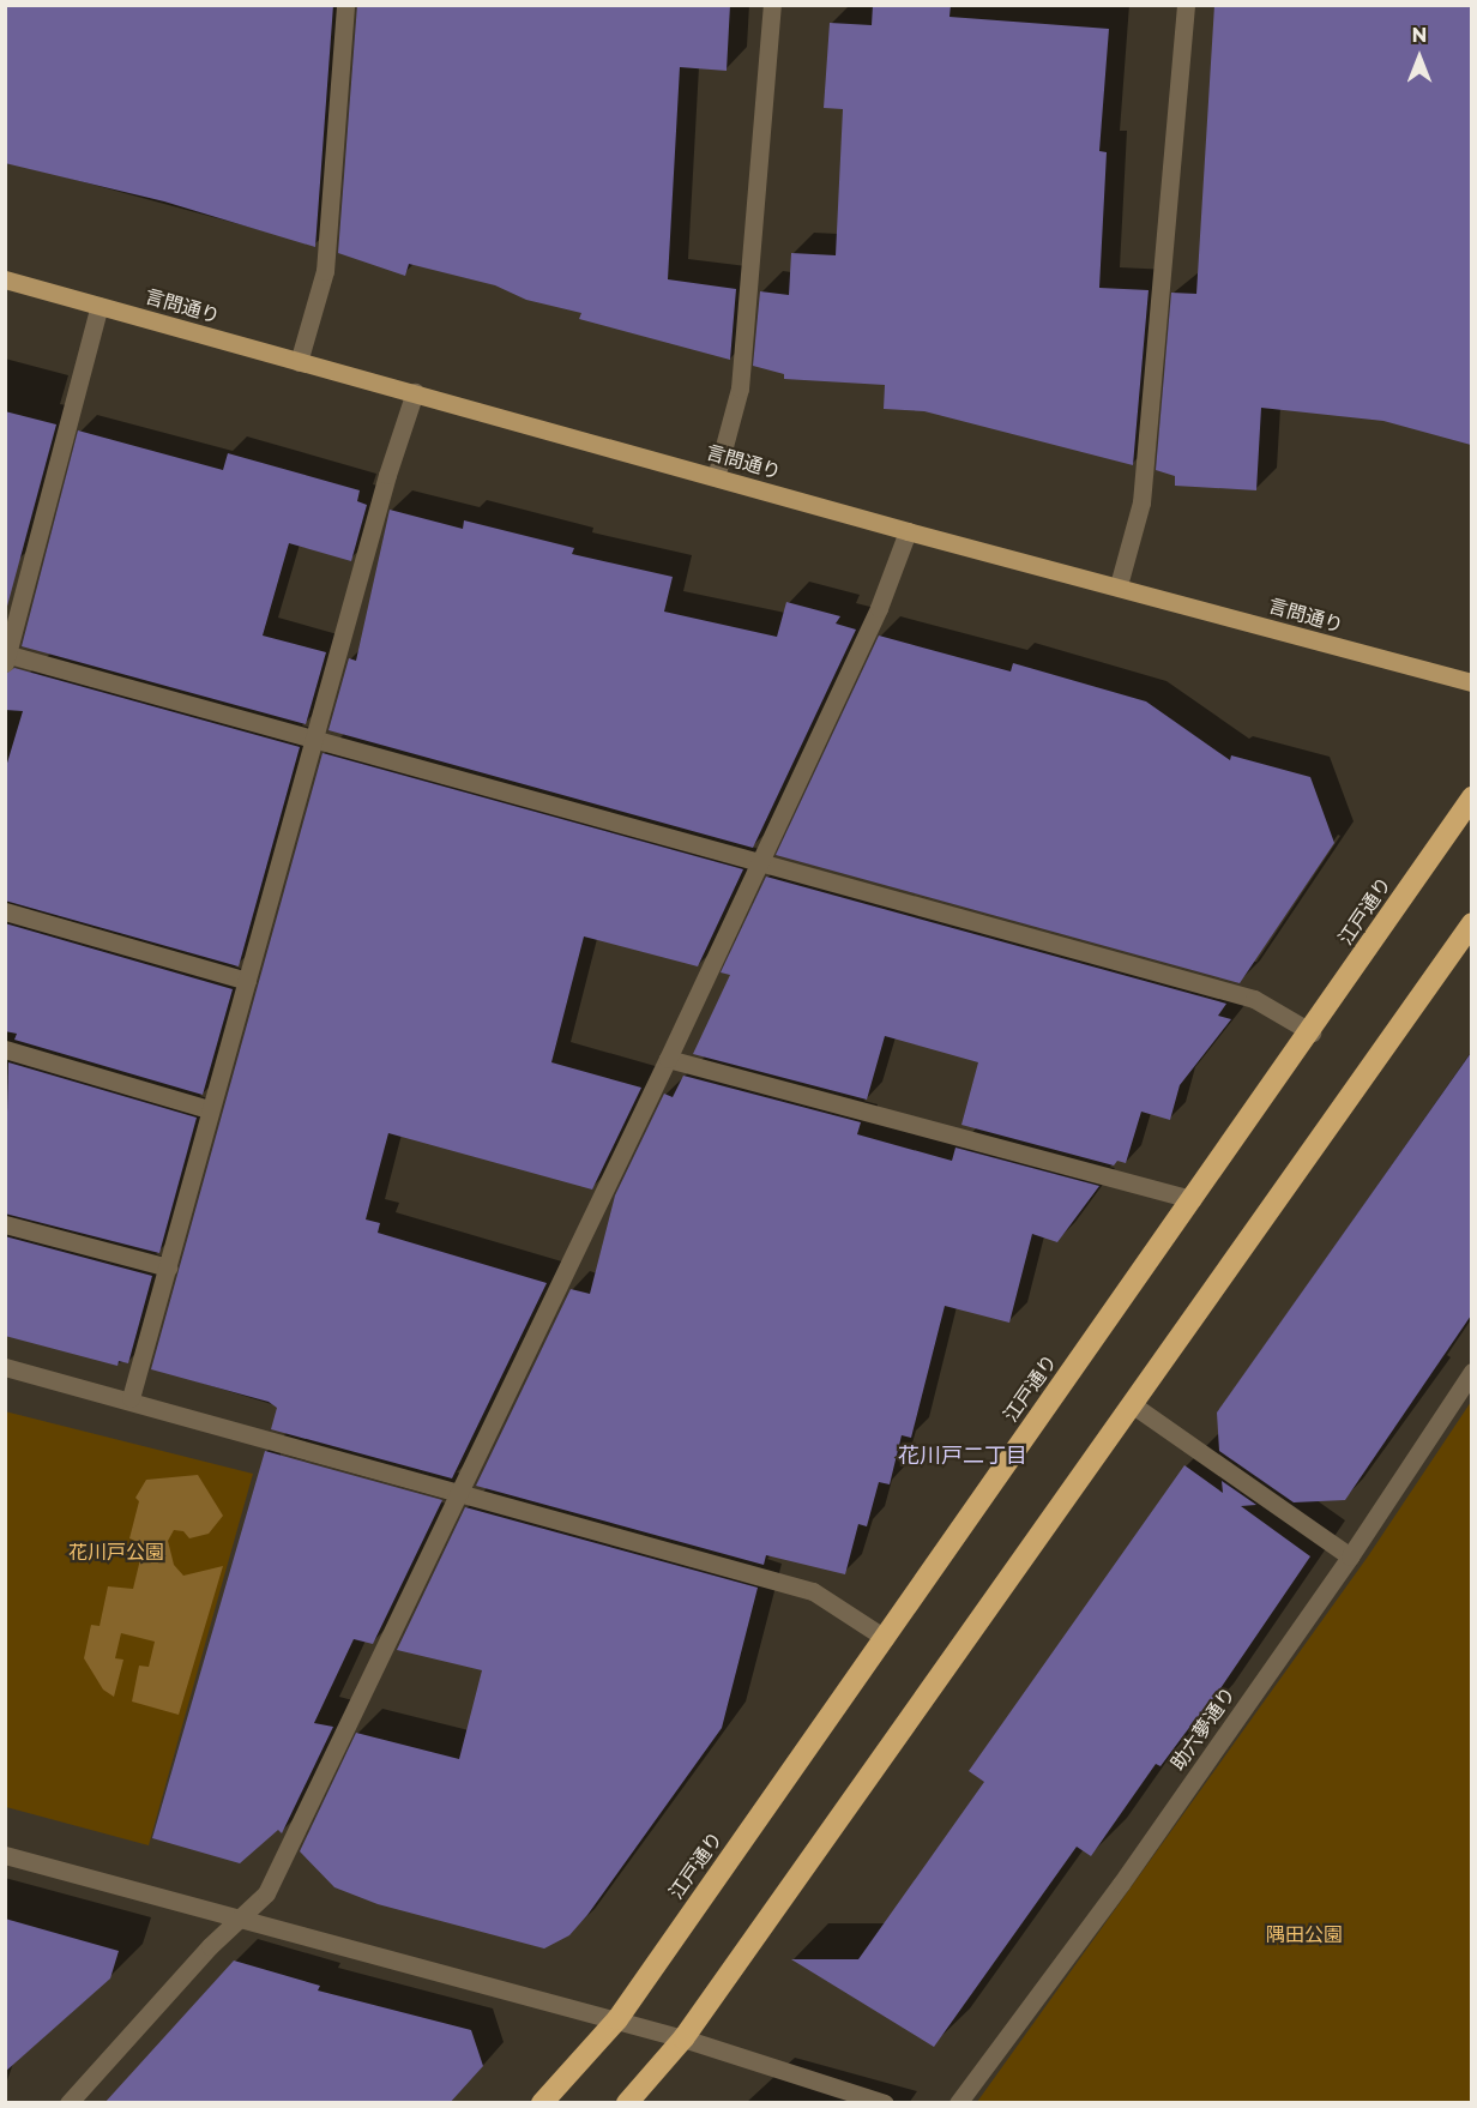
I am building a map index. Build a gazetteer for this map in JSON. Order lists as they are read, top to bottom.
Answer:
{
  "streets": {
    "highway": ["江戸通り"],
    "main road": ["言問通り"],
    "street": ["助六夢通り"]
  },
  "districts": ["花川戸二丁目"],
  "parks": ["花川戸公園", "隅田公園"],
  "north": "top"
}
